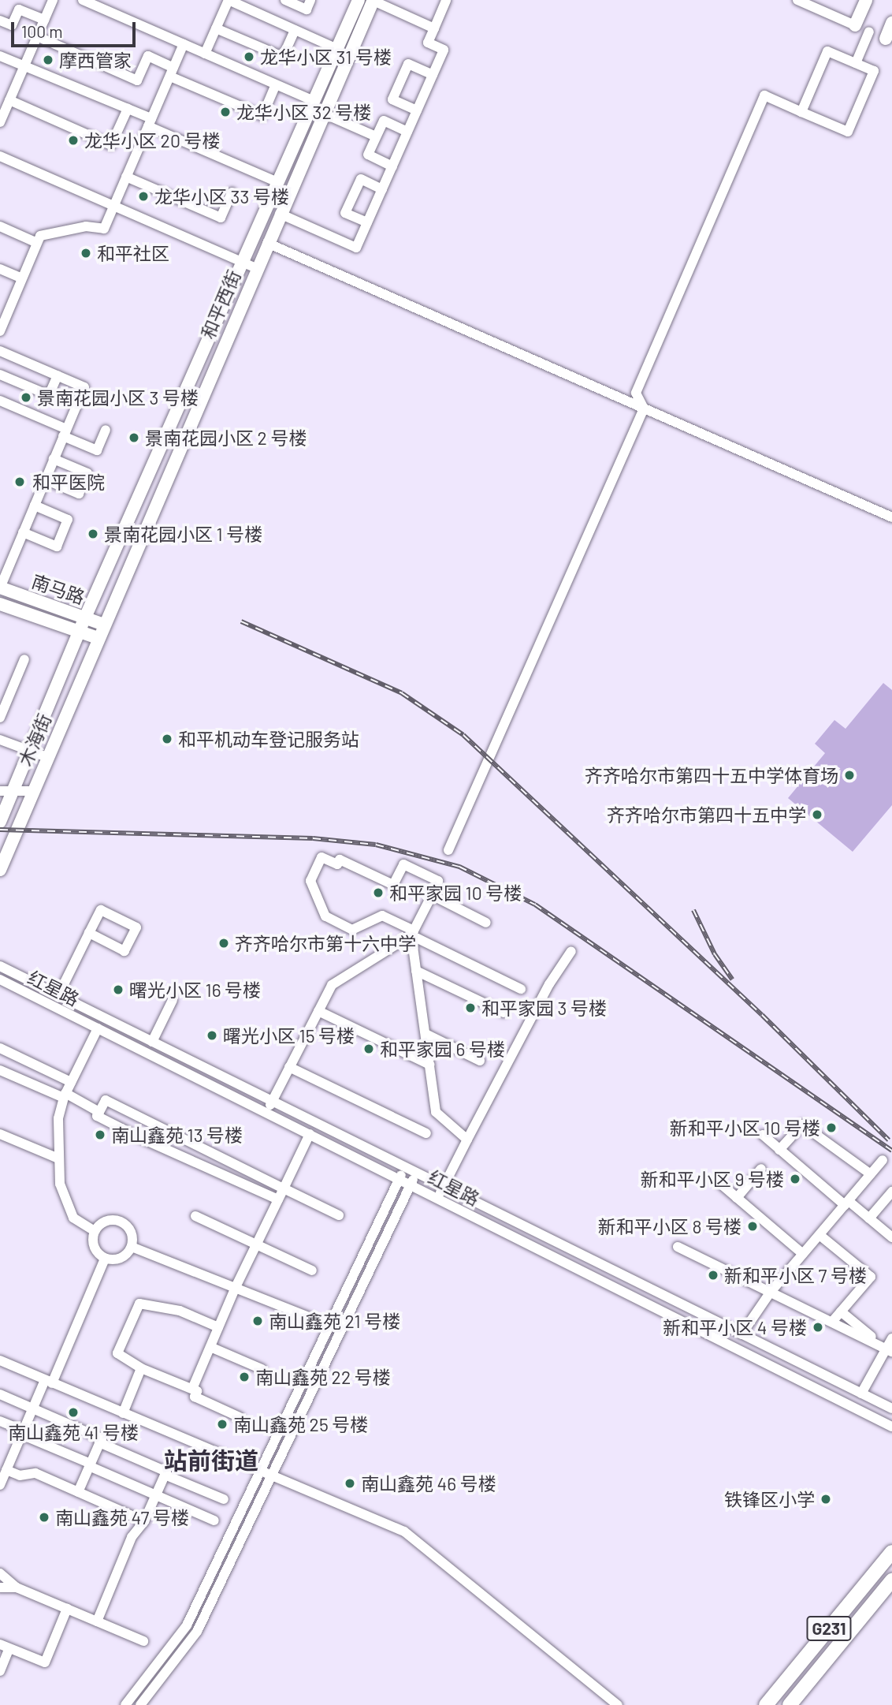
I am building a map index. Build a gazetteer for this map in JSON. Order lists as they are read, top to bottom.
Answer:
{
  "streets": {
    "highway": ["G231"],
    "main road": ["和平西街", "南马路", "木海街"],
    "street": ["红星路"]
  },
  "crossings": [
    ["和平西街", "南马路"],
    ["和平西街", "木海街"],
    ["南马路", "木海街"]
  ],
  "districts": ["站前街道"],
  "places": [
    "龙华小区 31 号楼",
    "摩西管家",
    "龙华小区 32 号楼",
    "龙华小区 20 号楼",
    "龙华小区 33 号楼",
    "和平社区",
    "景南花园小区 3 号楼",
    "景南花园小区 2 号楼",
    "和平医院",
    "景南花园小区 1 号楼",
    "和平机动车登记服务站",
    "齐齐哈尔市第四十五中学体育场",
    "齐齐哈尔市第四十五中学",
    "和平家园 10 号楼",
    "齐齐哈尔市第十六中学",
    "曙光小区 16 号楼",
    "和平家园 3 号楼",
    "曙光小区 15 号楼",
    "和平家园 6 号楼",
    "新和平小区 10 号楼",
    "南山鑫苑 13 号楼",
    "新和平小区 9 号楼",
    "新和平小区 8 号楼",
    "新和平小区 7 号楼",
    "南山鑫苑 21 号楼",
    "新和平小区 4 号楼",
    "南山鑫苑 22 号楼",
    "南山鑫苑 41 号楼",
    "南山鑫苑 25 号楼",
    "南山鑫苑 46 号楼",
    "铁锋区小学",
    "南山鑫苑 47 号楼"
  ],
  "scale_bar": "100 m"
}
